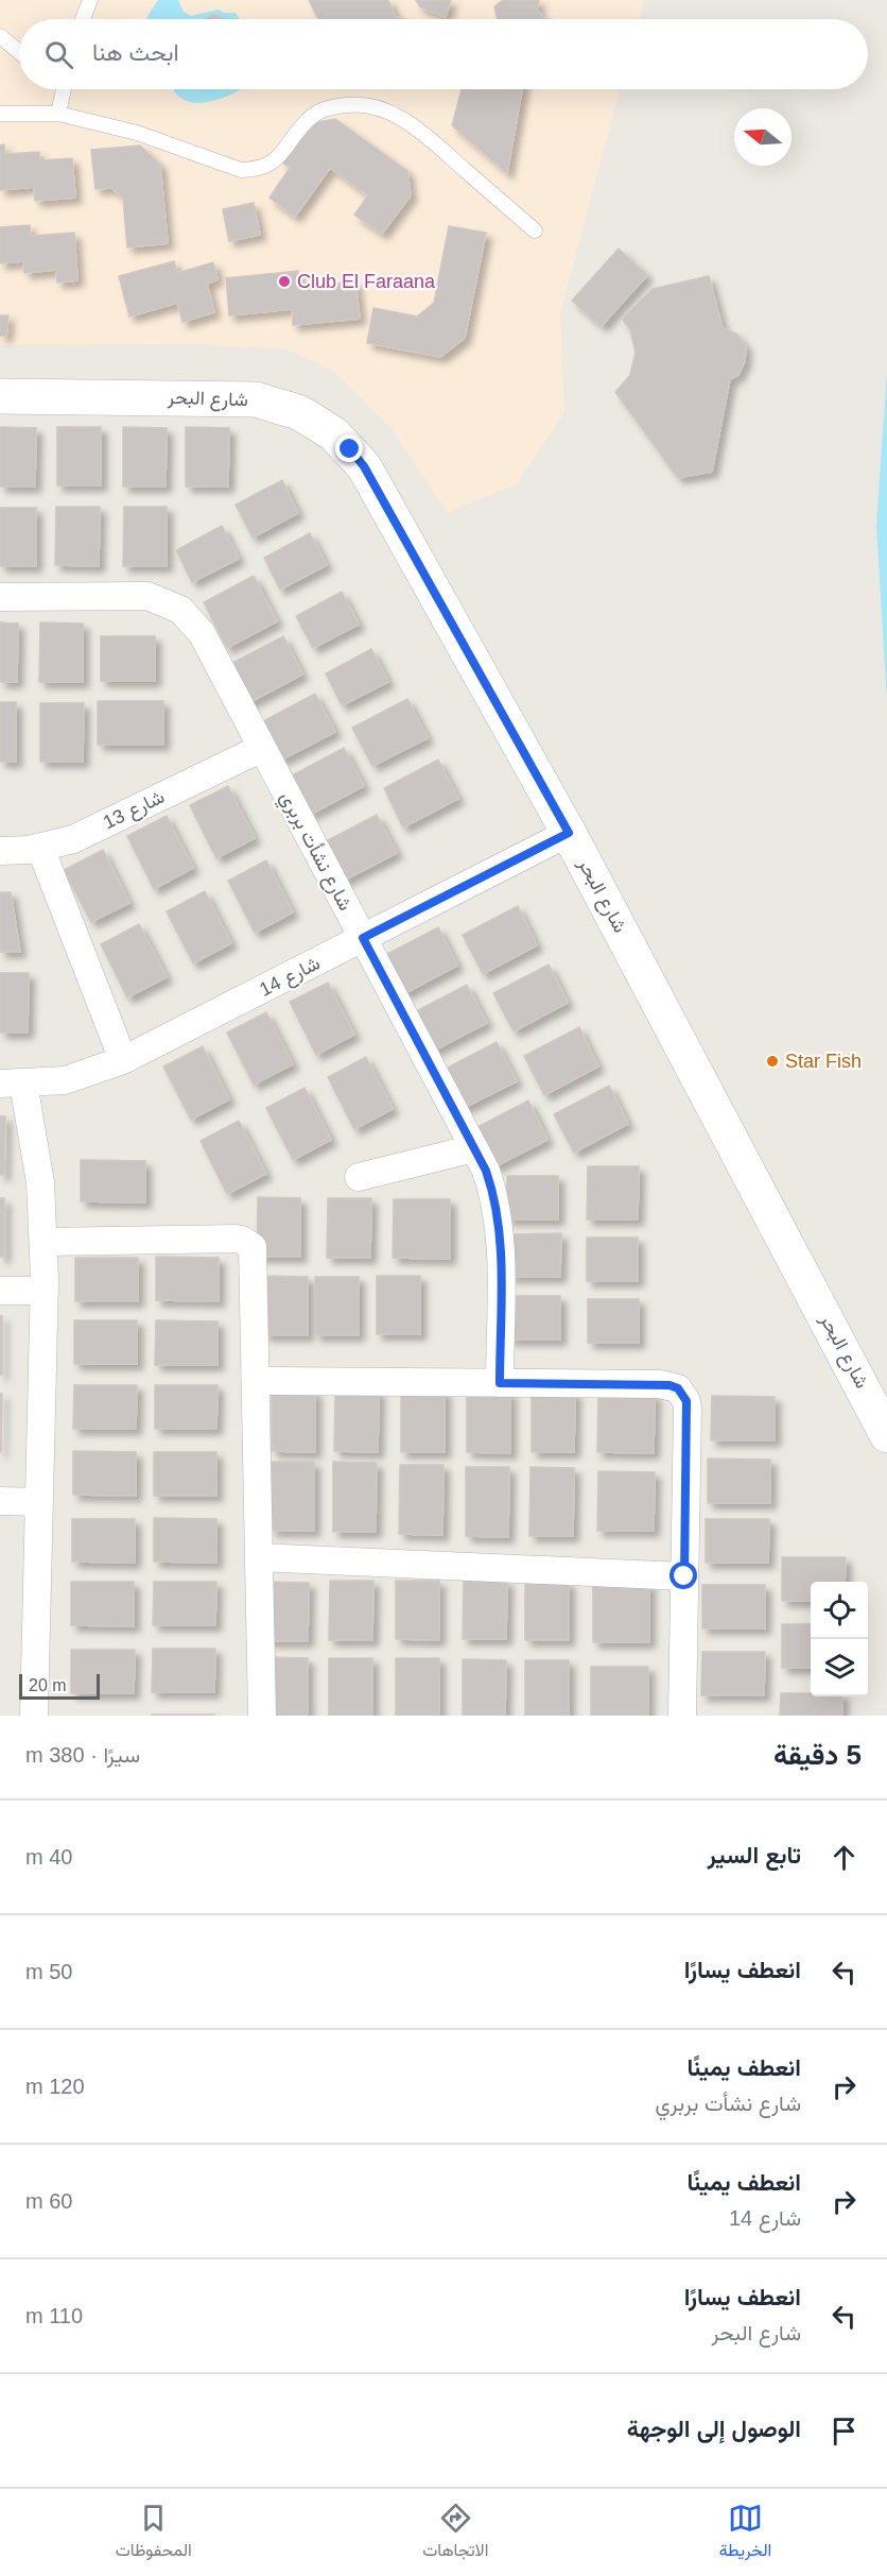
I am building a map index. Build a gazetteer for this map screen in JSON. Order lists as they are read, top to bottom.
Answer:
{
  "streets": {
    "main road": ["شارع البحر"],
    "street": ["شارع 13", "شارع نشأت بربري", "شارع 14"]
  },
  "crossings": [
    ["شارع البحر", "شارع 14"],
    ["شارع 13", "شارع نشأت بربري"],
    ["شارع نشأت بربري", "شارع 14"]
  ],
  "places": ["Club El Faraana", "Star Fish"],
  "scale_bar": "20 m",
  "north": "left",
  "page": {
    "search": "ابحث هنا",
    "scale": "20 m",
    "heading": ["5 دقيقة", "سيرًا · 380 m"],
    "list": [
      ["تابع السير", "40 m"],
      ["انعطف يسارًا", "50 m"],
      ["انعطف يمينًا", "شارع نشأت بربري", "120 m"],
      ["انعطف يمينًا", "شارع 14", "60 m"],
      ["انعطف يسارًا", "شارع البحر", "110 m"],
      "الوصول إلى الوجهة"
    ],
    "nav": ["الخريطة", "الاتجاهات", "المحفوظات"]
  }
}
